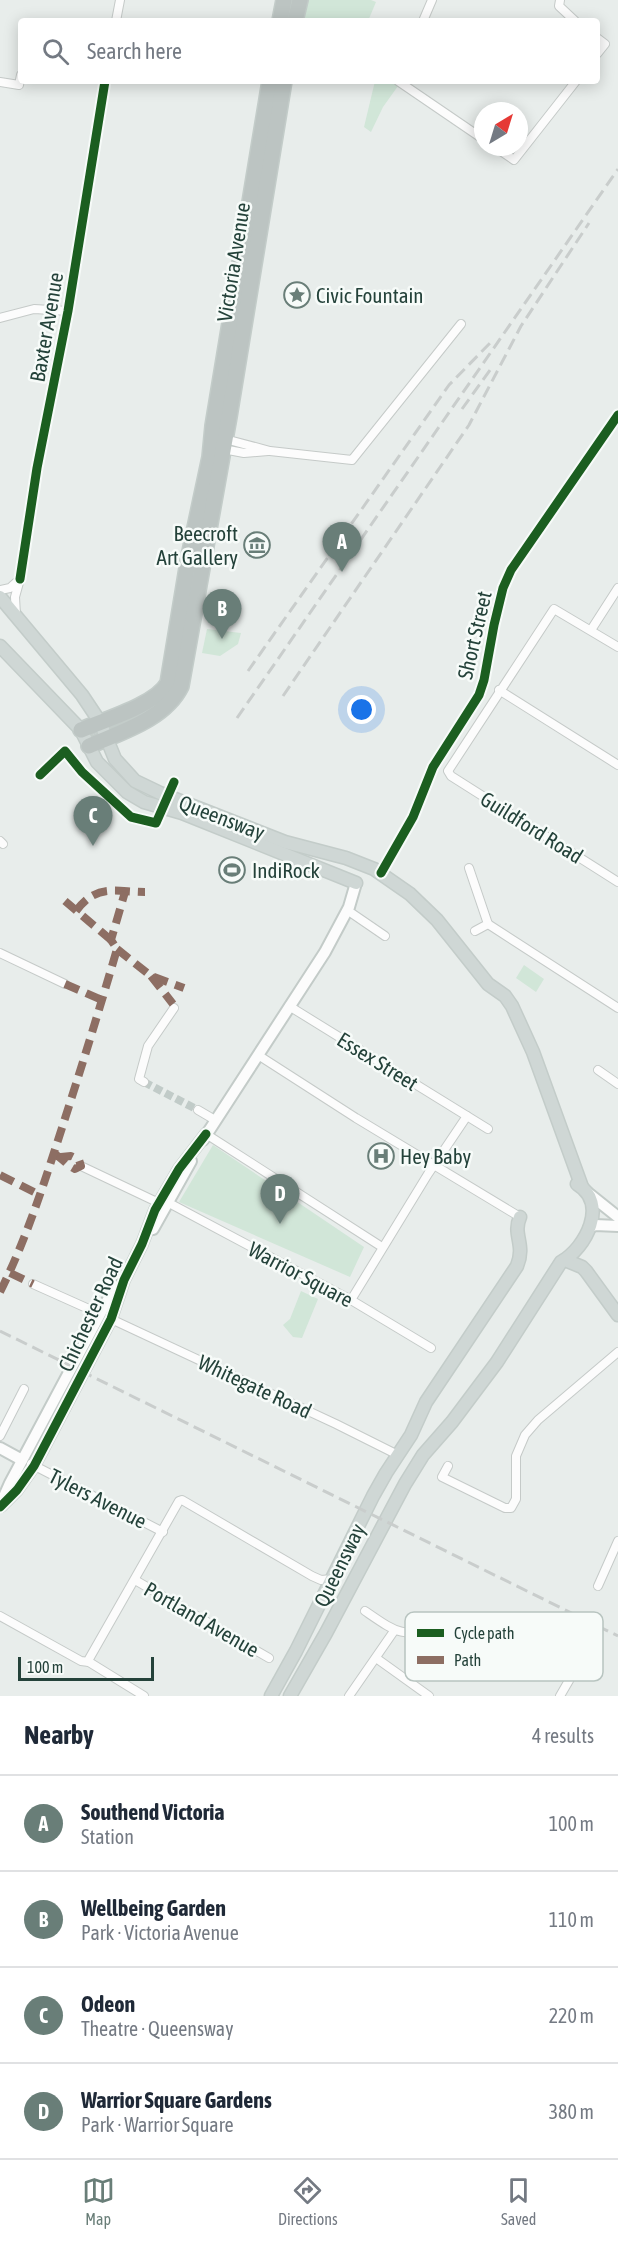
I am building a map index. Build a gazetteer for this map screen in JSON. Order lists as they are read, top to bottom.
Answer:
{
  "streets": {
    "highway": ["Victoria Avenue"],
    "main road": ["Queensway"],
    "street": [
      "Baxter Avenue",
      "Short Street",
      "Guildford Road",
      "Essex Street",
      "Warrior Square",
      "Chichester Road",
      "Whitegate Road",
      "Tylers Avenue",
      "Portland Avenue"
    ]
  },
  "crossings": [
    ["Victoria Avenue", "Queensway"],
    ["Baxter Avenue", "Queensway"],
    ["Short Street", "Queensway"],
    ["Queensway", "Chichester Road"],
    ["Queensway", "Whitegate Road"],
    ["Queensway", "Tylers Avenue"],
    ["Essex Street", "Chichester Road"],
    ["Warrior Square", "Chichester Road"],
    ["Chichester Road", "Whitegate Road"],
    ["Chichester Road", "Tylers Avenue"]
  ],
  "places": {
    "place": ["Civic Fountain"],
    "museum": ["Beecroft Art Gallery"],
    "sports": ["IndiRock"],
    "hospital": ["Hey Baby"]
  },
  "legend": ["Cycle path", "Path"],
  "scale_bar": "100 m",
  "north": "top right",
  "page": {
    "search": "Search here",
    "pins": [
      "A",
      "B",
      "C",
      "D"
    ],
    "scale": "100 m",
    "heading": ["Nearby", "4 results"],
    "list": [
      {
        "mark": "A",
        "name": "Southend Victoria",
        "note": "Station",
        "value": "100 m"
      },
      {
        "mark": "B",
        "name": "Wellbeing Garden",
        "note": "Park · Victoria Avenue",
        "value": "110 m"
      },
      {
        "mark": "C",
        "name": "Odeon",
        "note": "Theatre · Queensway",
        "value": "220 m"
      },
      {
        "mark": "D",
        "name": "Warrior Square Gardens",
        "note": "Park · Warrior Square",
        "value": "380 m"
      }
    ],
    "nav": ["Map", "Directions", "Saved"]
  }
}
